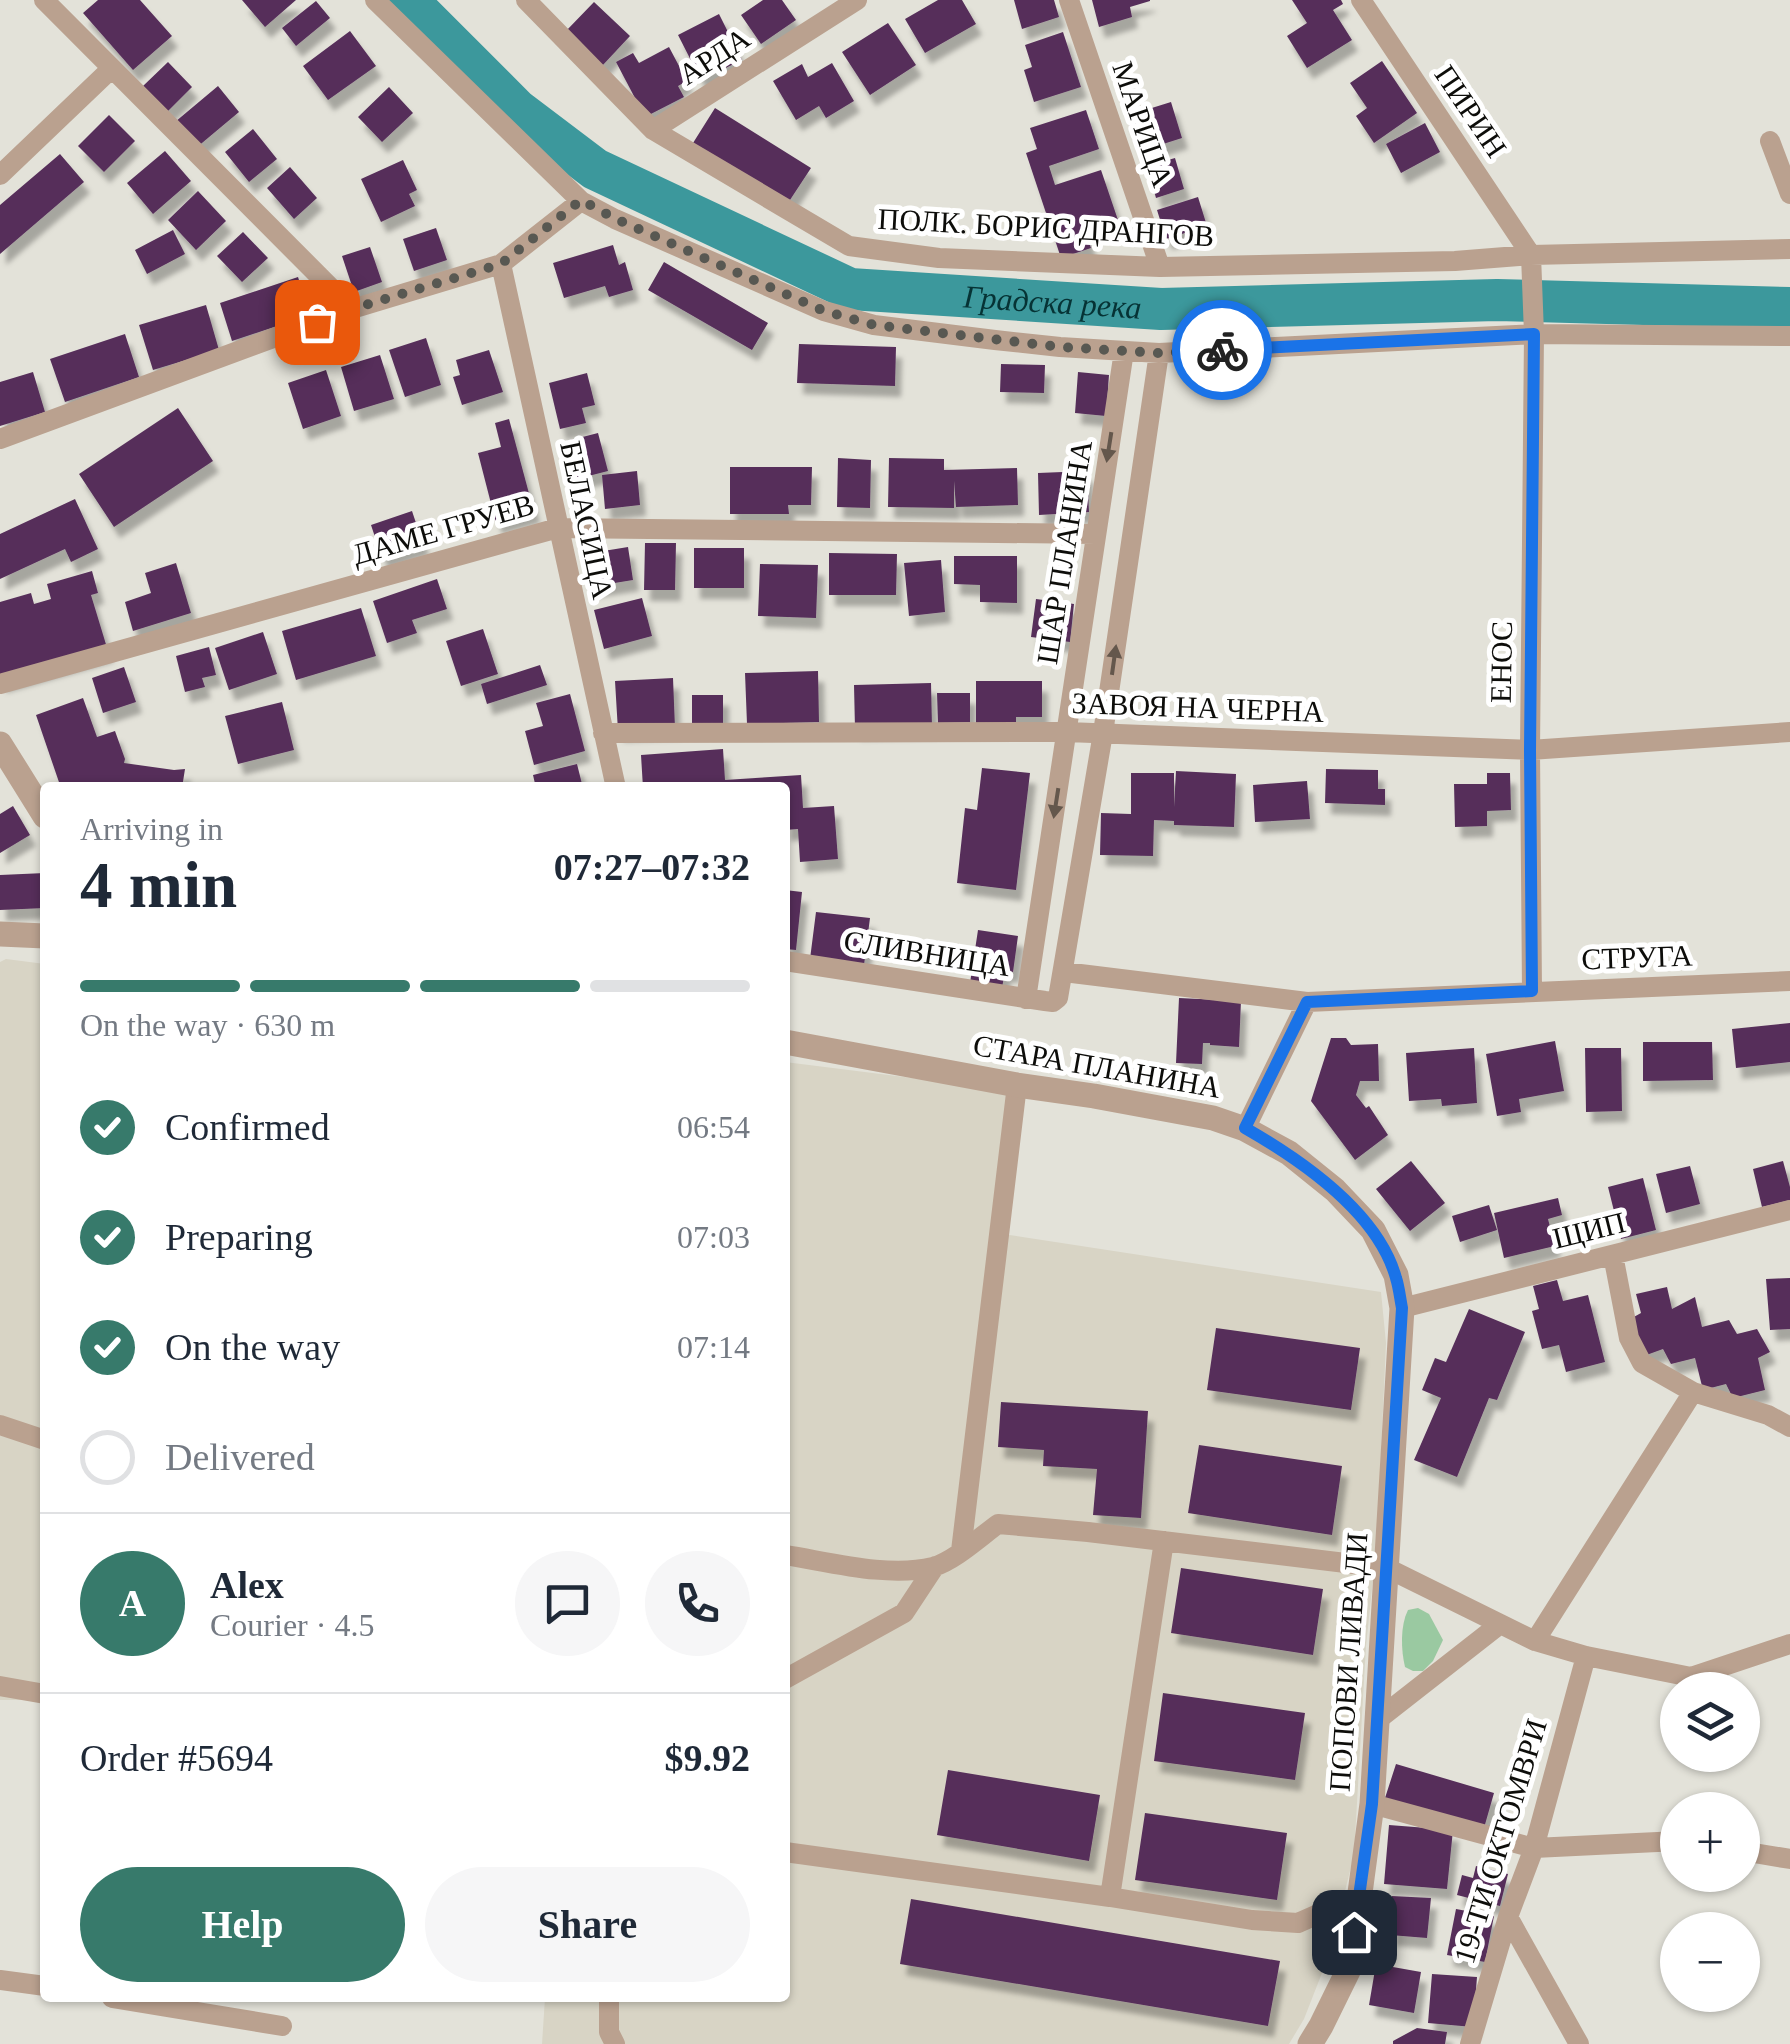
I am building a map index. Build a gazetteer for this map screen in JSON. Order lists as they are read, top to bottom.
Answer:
{
  "streets": {
    "street": [
      "АРДА",
      "ПИРИН",
      "МАРИЦА",
      "ПОЛК. БОРИС ДРАНГОВ",
      "БЕЛАСИЦА",
      "ДАМЕ ГРУЕВ",
      "ШАР ПЛАНИНА",
      "ЕНОС",
      "ЗАВОЯ НА ЧЕРНА",
      "СЛИВНИЦА",
      "СТРУГА",
      "СТАРА ПЛАНИНА",
      "ЩИП",
      "ПОПОВИ ЛИВАДИ",
      "19-ТИ ОКТОМВРИ"
    ]
  },
  "crossings": [
    ["АРДА", "ПОЛК. БОРИС ДРАНГОВ"],
    ["ПИРИН", "ПОЛК. БОРИС ДРАНГОВ"],
    ["МАРИЦА", "ПОЛК. БОРИС ДРАНГОВ"],
    ["БЕЛАСИЦА", "ДАМЕ ГРУЕВ"],
    ["БЕЛАСИЦА", "ЗАВОЯ НА ЧЕРНА"],
    ["ДАМЕ ГРУЕВ", "ШАР ПЛАНИНА"],
    ["ШАР ПЛАНИНА", "ЗАВОЯ НА ЧЕРНА"],
    ["ШАР ПЛАНИНА", "СЛИВНИЦА"],
    ["ЕНОС", "ЗАВОЯ НА ЧЕРНА"],
    ["ЕНОС", "СТРУГА"],
    ["СЛИВНИЦА", "СТРУГА"],
    ["СТАРА ПЛАНИНА", "ПОПОВИ ЛИВАДИ"],
    ["ЩИП", "ПОПОВИ ЛИВАДИ"]
  ],
  "water": ["Градска река"],
  "page": {
    "heading": ["4 min", "Arriving in", "07:27–07:32"],
    "panel": [
      "Alex",
      "Courier · 4.5",
      "Order #5694",
      "$9.92"
    ],
    "bar": "On the way · 630 m",
    "list": [
      ["Confirmed", "06:54"],
      ["Preparing", "07:03"],
      ["On the way", "07:14"],
      "Delivered"
    ],
    "round": "A",
    "map_buttons": ["+", "−"],
    "buttons": ["Help", "Share"]
  }
}
